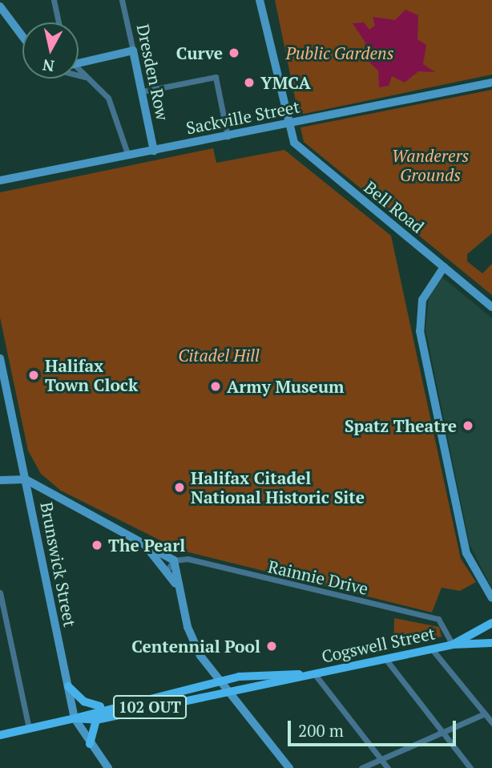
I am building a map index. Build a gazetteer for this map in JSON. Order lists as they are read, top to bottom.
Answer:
{
  "streets": {
    "main road": ["Cogswell Street", "102 OUT"],
    "street": [
      "Dresden Row",
      "Sackville Street",
      "Bell Road",
      "Brunswick Street",
      "Rainnie Drive"
    ]
  },
  "crossings": [
    ["Dresden Row", "Sackville Street"],
    ["Sackville Street", "Bell Road"],
    ["Brunswick Street", "Cogswell Street"],
    ["Rainnie Drive", "Cogswell Street"]
  ],
  "parks": ["Public Gardens", "Wanderers Grounds", "Citadel Hill"],
  "places": [
    "Curve",
    "YMCA",
    "Halifax Town Clock",
    "Army Museum",
    "Spatz Theatre",
    "Halifax Citadel National Historic Site",
    "The Pearl",
    "Centennial Pool"
  ],
  "scale_bar": "200 m",
  "north": "bottom"
}
